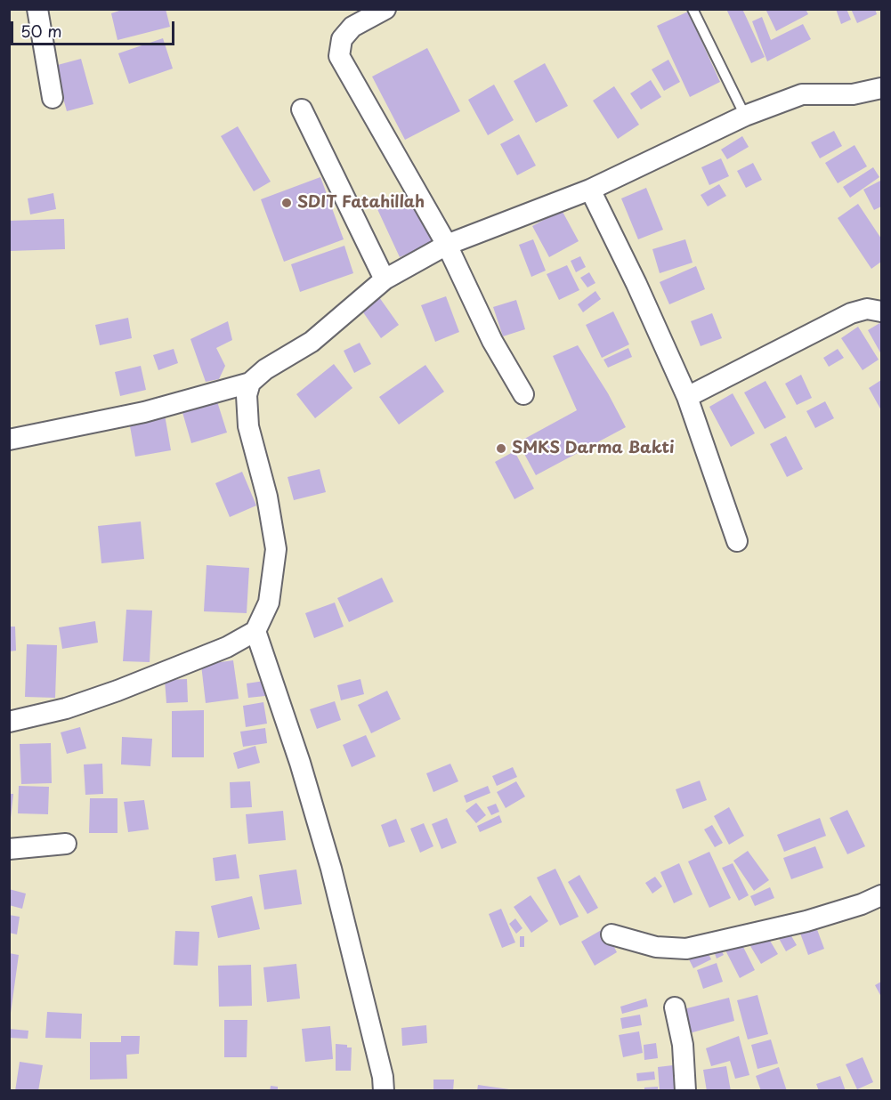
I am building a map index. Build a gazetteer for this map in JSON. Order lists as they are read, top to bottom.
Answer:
{
  "places": ["SDIT Fatahillah", "SMKS Darma Bakti"],
  "scale_bar": "50 m"
}
